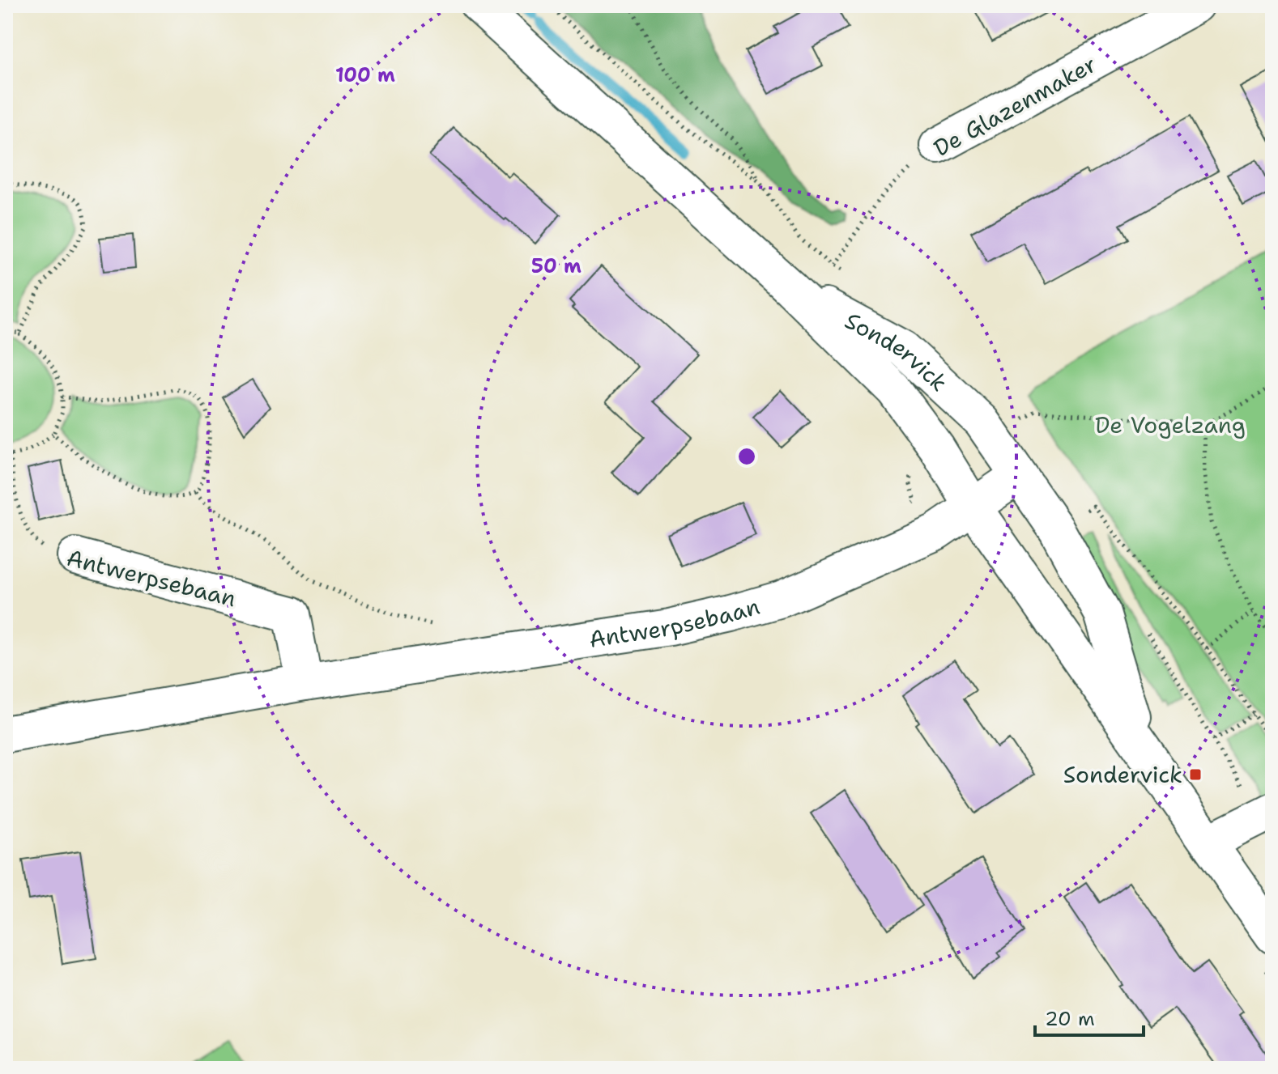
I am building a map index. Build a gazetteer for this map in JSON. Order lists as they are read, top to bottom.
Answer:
{
  "streets": {
    "street": ["De Glazenmaker", "Sondervick", "Antwerpsebaan"]
  },
  "crossings": [
    ["Sondervick", "Antwerpsebaan"]
  ],
  "parks": ["De Vogelzang"],
  "places": {
    "transit": ["Sondervick"]
  },
  "scale_bar": "20 m",
  "rings": ["100 m", "50 m"]
}
